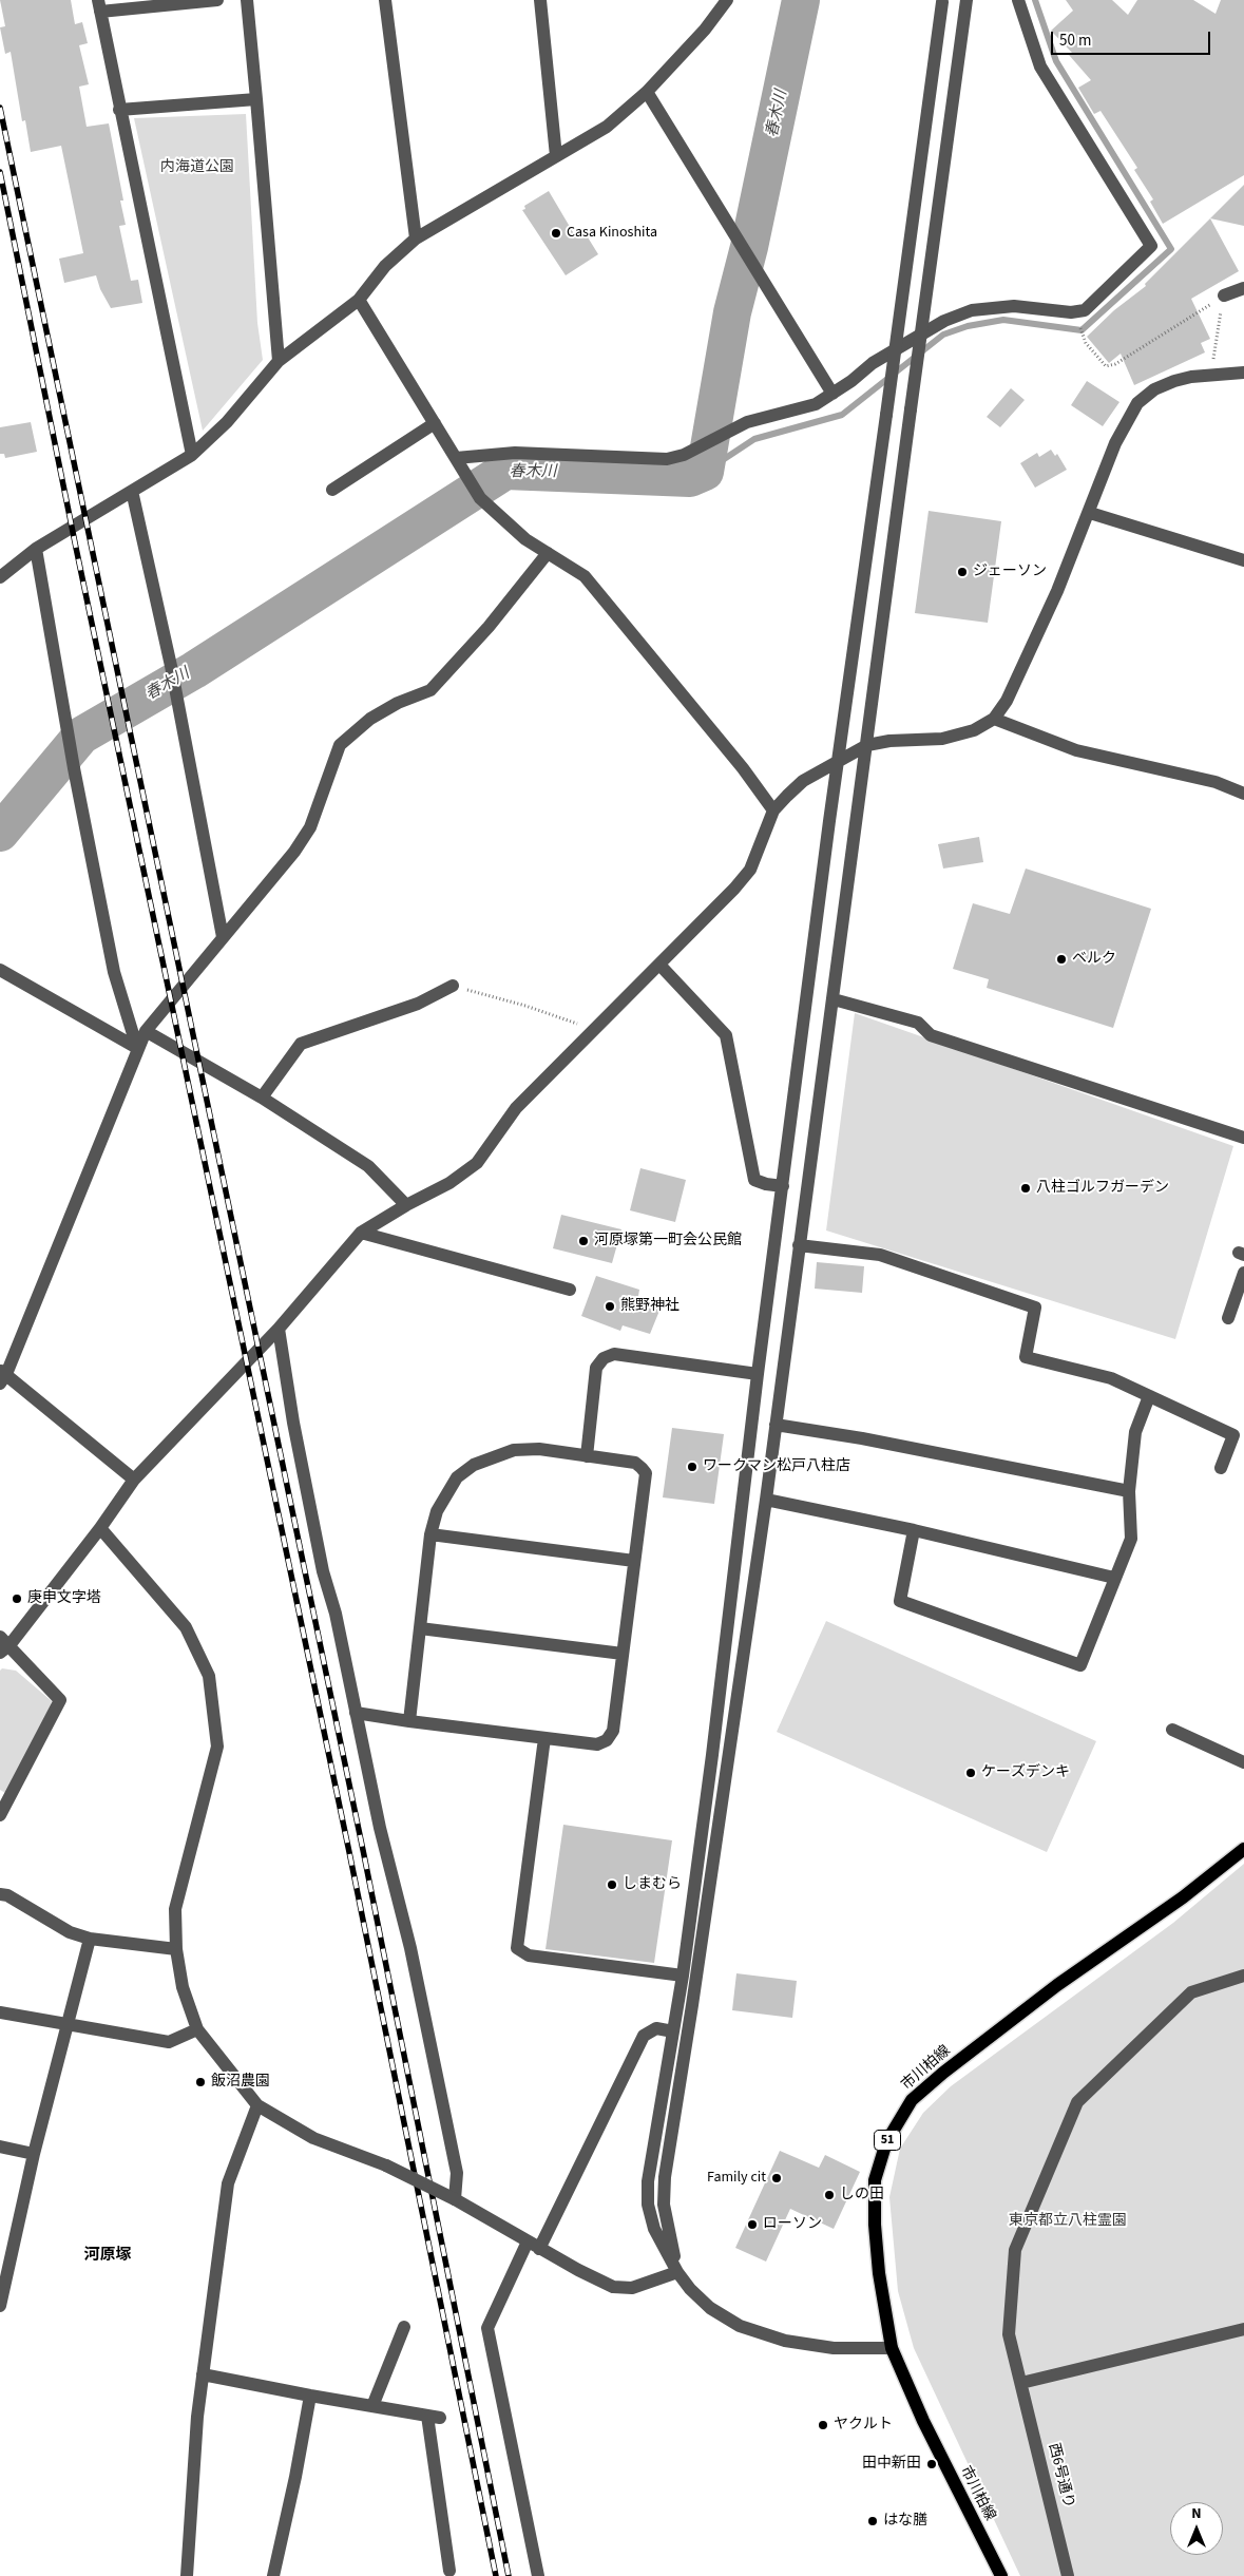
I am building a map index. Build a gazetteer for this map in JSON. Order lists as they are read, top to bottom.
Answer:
{
  "streets": {
    "main road": ["市川柏線", "51"],
    "street": ["西6号通り"]
  },
  "districts": ["河原塚"],
  "water": ["春木川"],
  "parks": ["内海道公園", "東京都立八柱霊園"],
  "places": [
    "Casa Kinoshita",
    "ジェーソン",
    "ベルク",
    "八柱ゴルフガーデン",
    "河原塚第一町会公民館",
    "熊野神社",
    "ワークマン松戸八柱店",
    "庚申文字塔",
    "ケーズデンキ",
    "しまむら",
    "飯沼農園",
    "Family cit",
    "しの田",
    "ローソン",
    "ヤクルト",
    "田中新田",
    "はな膳"
  ],
  "scale_bar": "50 m",
  "north": "top"
}
